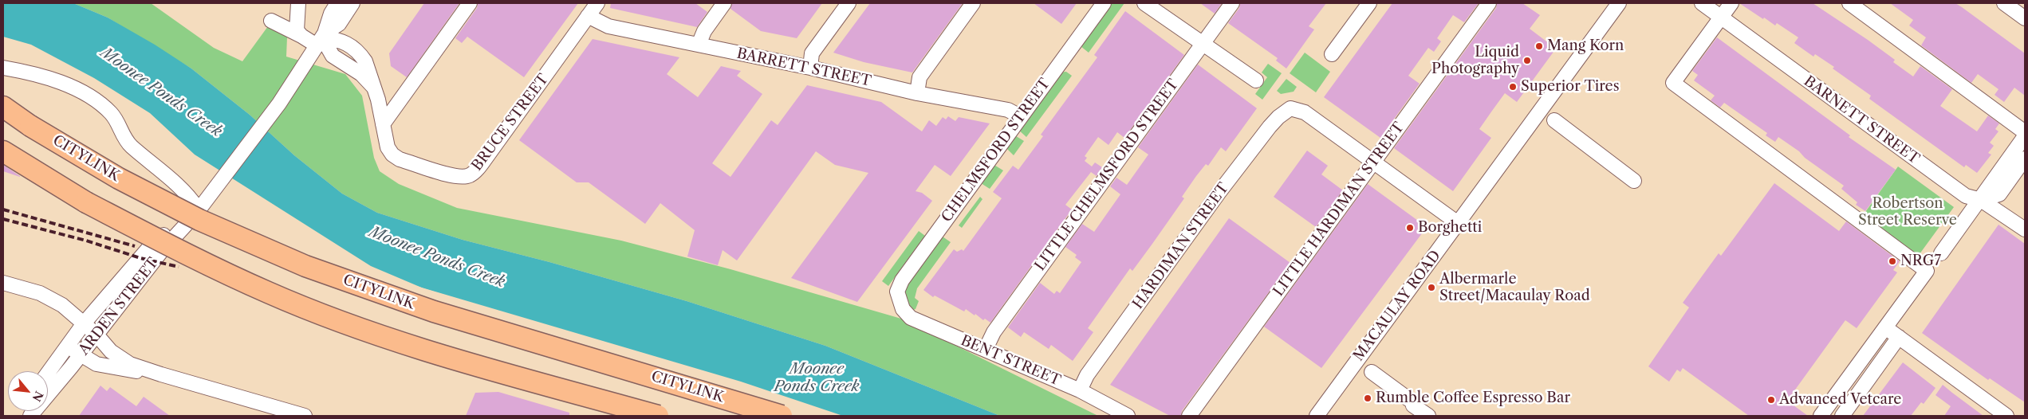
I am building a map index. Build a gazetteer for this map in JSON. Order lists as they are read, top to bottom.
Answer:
{
  "streets": {
    "highway": ["CITYLINK"],
    "street": [
      "BARRETT STREET",
      "BARNETT STREET",
      "BRUCE STREET",
      "CHELMSFORD STREET",
      "LITTLE CHELMSFORD STREET",
      "LITTLE HARDIMAN STREET",
      "HARDIMAN STREET",
      "MACAULAY ROAD",
      "ARDEN STREET",
      "BENT STREET"
    ]
  },
  "crossings": [
    ["BARRETT STREET", "BRUCE STREET"],
    ["BARRETT STREET", "CHELMSFORD STREET"],
    ["CHELMSFORD STREET", "BENT STREET"],
    ["LITTLE CHELMSFORD STREET", "BENT STREET"],
    ["LITTLE HARDIMAN STREET", "HARDIMAN STREET"],
    ["HARDIMAN STREET", "BENT STREET"]
  ],
  "water": ["Moonee Ponds Creek"],
  "parks": ["Robertson Street Reserve"],
  "places": [
    "Mang Korn",
    "Liquid Photography",
    "Superior Tires",
    "Borghetti",
    "NRG7",
    "Albermarle Street/Macaulay Road",
    "Rumble Coffee Espresso Bar",
    "Advanced Vetcare"
  ],
  "north": "bottom right"
}
